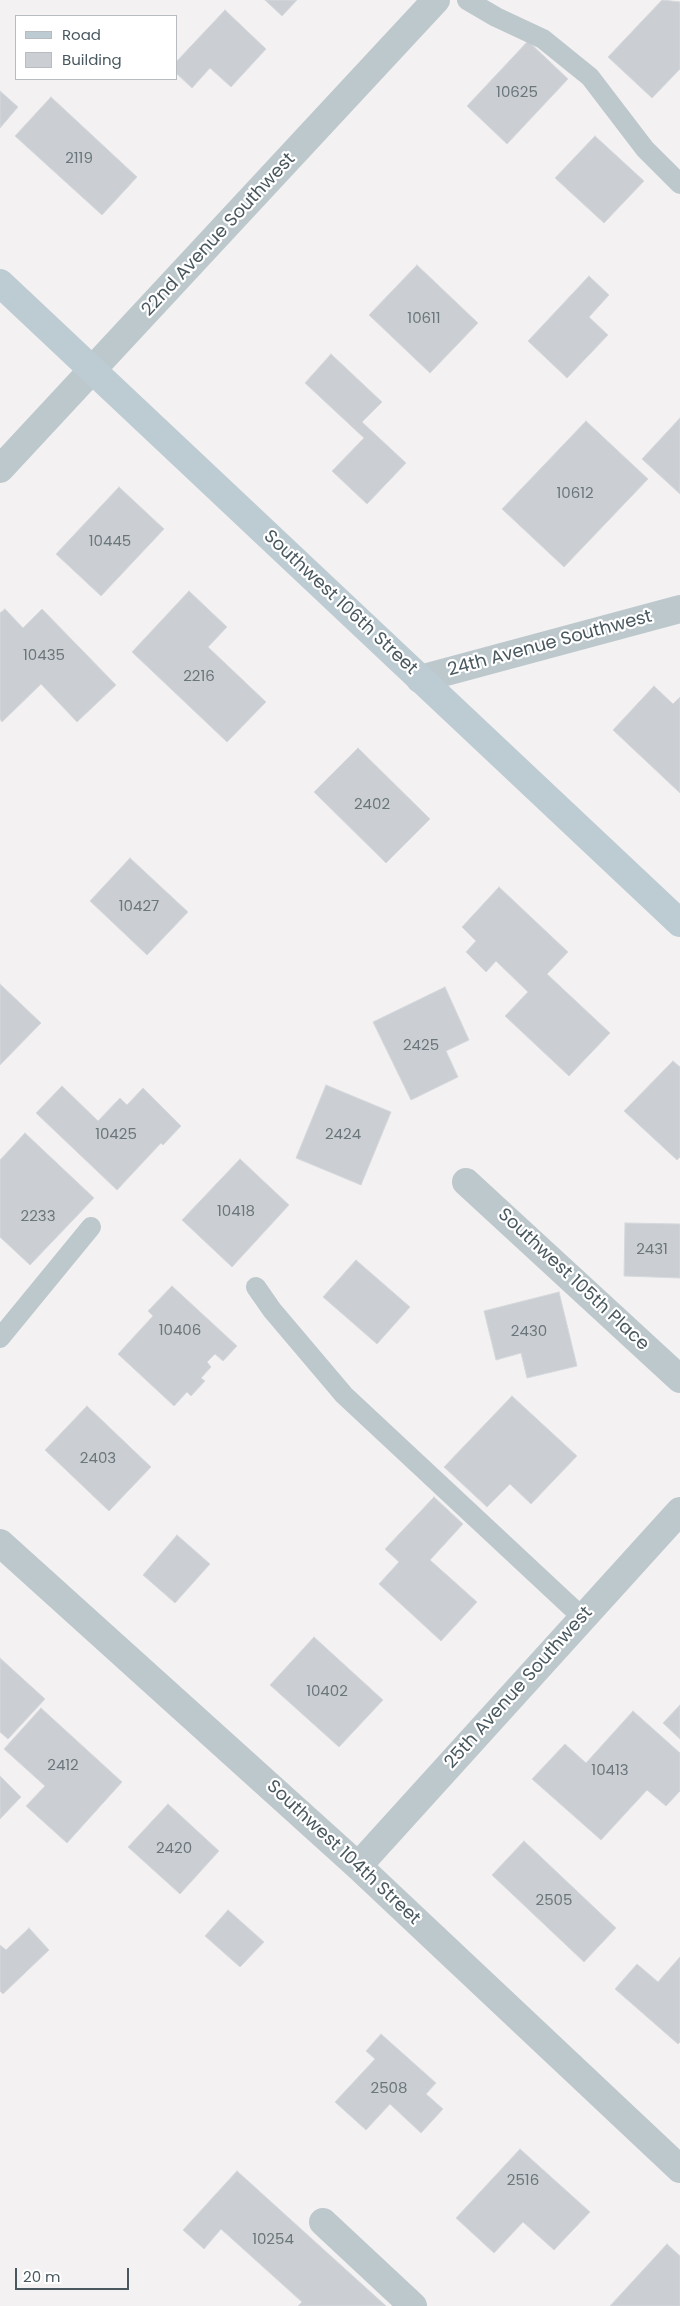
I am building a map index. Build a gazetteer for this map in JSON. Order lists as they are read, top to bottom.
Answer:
{
  "streets": {
    "street": [
      "22nd Avenue Southwest",
      "Southwest 106th Street",
      "24th Avenue Southwest",
      "Southwest 105th Place",
      "25th Avenue Southwest",
      "Southwest 104th Street"
    ]
  },
  "crossings": [
    ["22nd Avenue Southwest", "Southwest 106th Street"],
    ["Southwest 106th Street", "24th Avenue Southwest"],
    ["25th Avenue Southwest", "Southwest 104th Street"]
  ],
  "house_numbers": [
    "10625",
    "2119",
    "10611",
    "10612",
    "10445",
    "10435",
    "2216",
    "2402",
    "10427",
    "2425",
    "10425",
    "2424",
    "10418",
    "2233",
    "2431",
    "10406",
    "2430",
    "2403",
    "10402",
    "2412",
    "10413",
    "2420",
    "2505",
    "2508",
    "2516",
    "10254"
  ],
  "legend": ["Road", "Building"],
  "scale_bar": "20 m"
}
